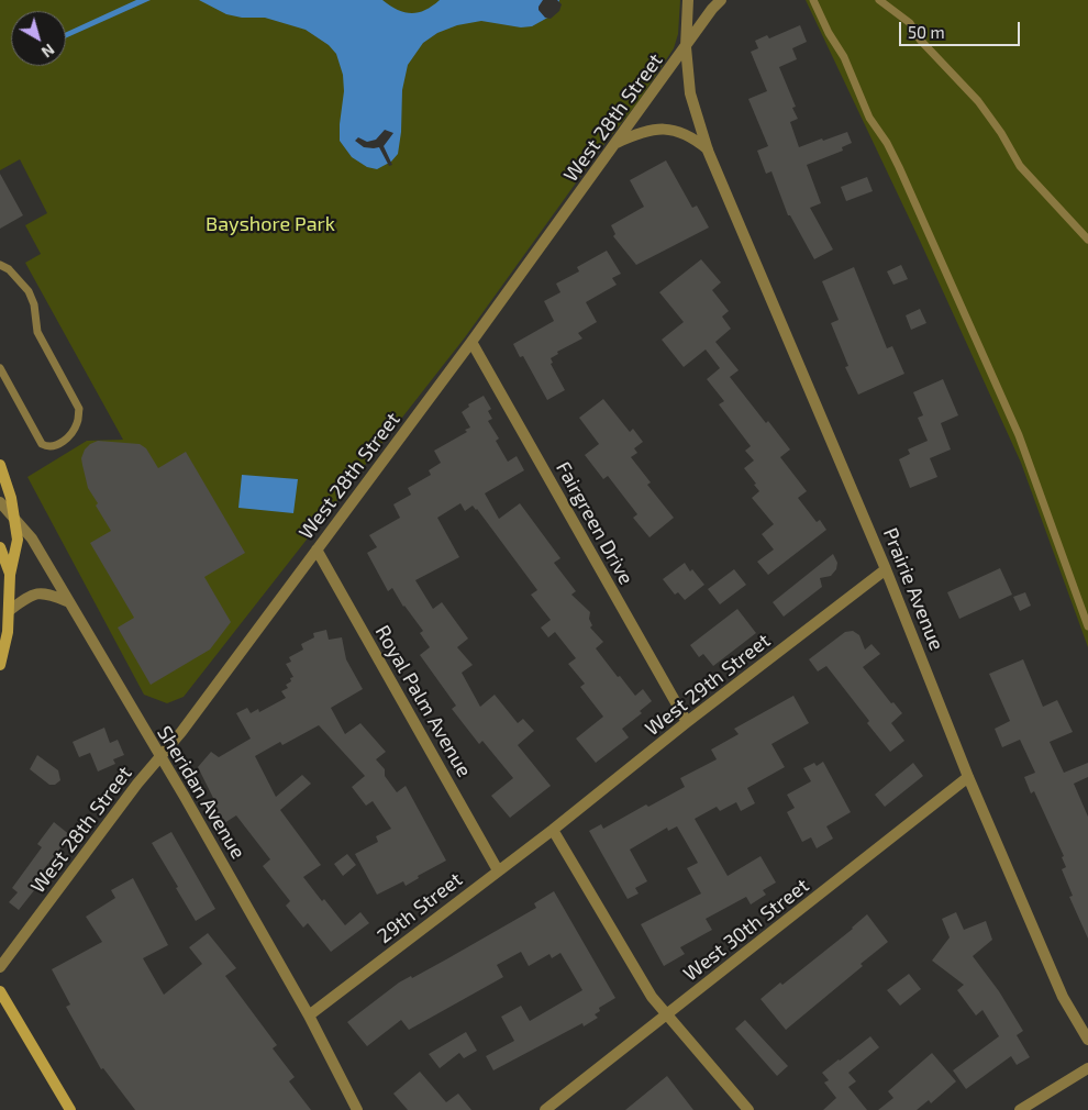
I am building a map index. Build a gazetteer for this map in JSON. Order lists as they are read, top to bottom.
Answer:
{
  "streets": {
    "street": [
      "West 28th Street",
      "Fairgreen Drive",
      "Prairie Avenue",
      "West 29th Street",
      "Royal Palm Avenue",
      "Sheridan Avenue",
      "29th Street",
      "West 30th Street"
    ]
  },
  "crossings": [
    ["West 28th Street", "Fairgreen Drive"],
    ["West 28th Street", "Prairie Avenue"],
    ["West 28th Street", "Royal Palm Avenue"],
    ["West 28th Street", "Sheridan Avenue"],
    ["Fairgreen Drive", "West 29th Street"],
    ["Prairie Avenue", "West 29th Street"],
    ["Prairie Avenue", "West 30th Street"],
    ["West 29th Street", "29th Street"],
    ["Royal Palm Avenue", "29th Street"],
    ["Sheridan Avenue", "29th Street"]
  ],
  "parks": ["Bayshore Park"],
  "scale_bar": "50 m",
  "north": "bottom right"
}
